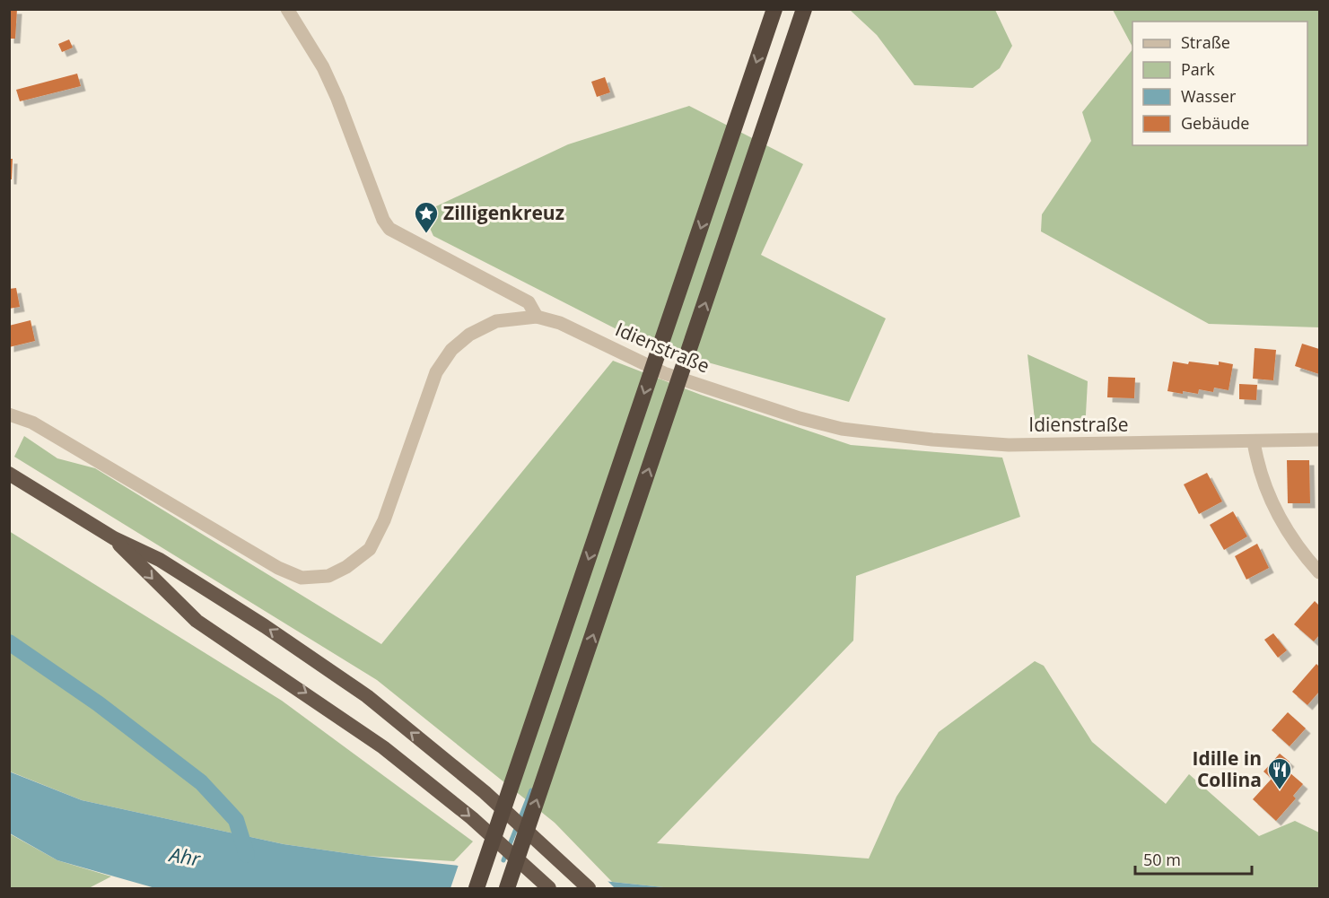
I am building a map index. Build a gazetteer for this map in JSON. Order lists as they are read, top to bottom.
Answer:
{
  "streets": {
    "street": ["Idienstraße"]
  },
  "water": ["Ahr"],
  "places": {
    "place": ["Zilligenkreuz"],
    "restaurant": ["Idille in Collina"]
  },
  "legend": [
    "Straße",
    "Park",
    "Wasser",
    "Gebäude"
  ],
  "scale_bar": "50 m"
}
